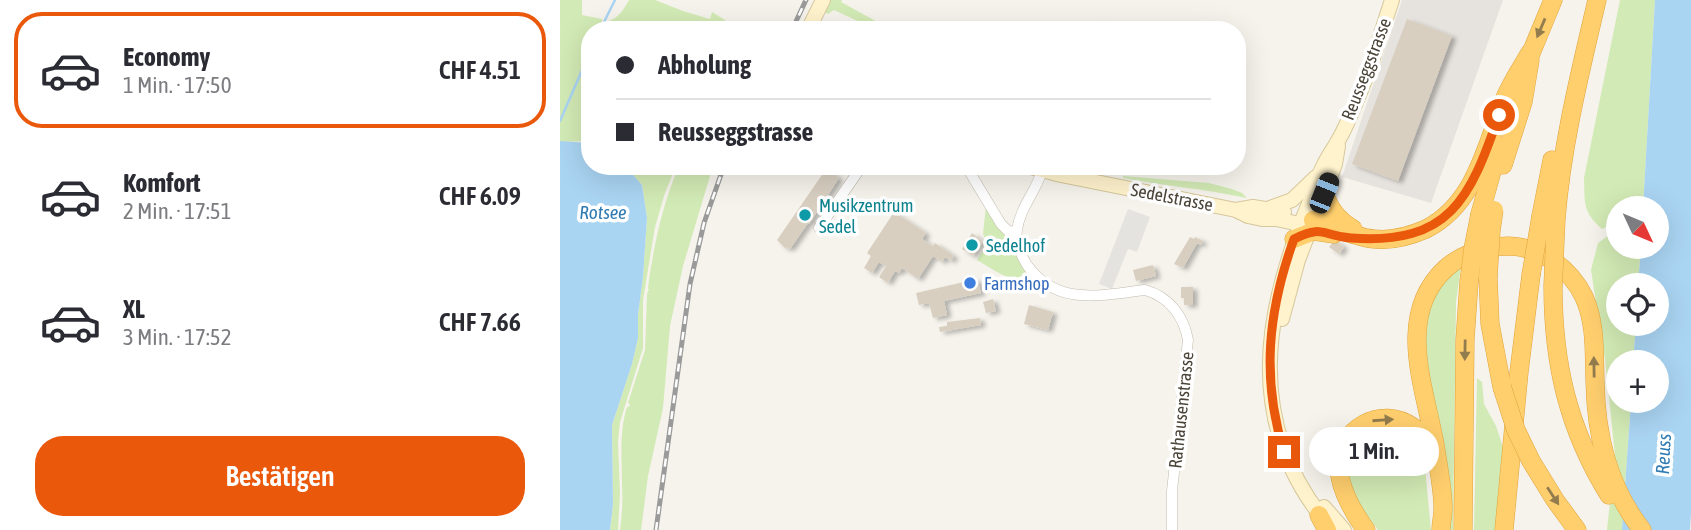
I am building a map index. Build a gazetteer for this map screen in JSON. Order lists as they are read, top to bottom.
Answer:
{
  "streets": {
    "main road": ["Reusseggstrasse", "Sedelstrasse"],
    "street": ["Rathausenstrasse"]
  },
  "water": ["Rotsee", "Reuss"],
  "places": ["Musikzentrum Sedel", "Sedelhof", "Farmshop"],
  "north": "bottom right",
  "page": {
    "list": [
      {
        "name": "Economy",
        "note": "1 Min. · 17:50",
        "value": "CHF 4.51"
      },
      {
        "name": "Komfort",
        "note": "2 Min. · 17:51",
        "value": "CHF 6.09"
      },
      {
        "name": "XL",
        "note": "3 Min. · 17:52",
        "value": "CHF 7.66"
      }
    ],
    "banner": ["Abholung", "Reusseggstrasse"],
    "map_buttons": "+",
    "buttons": "Bestätigen",
    "bubble": "1 Min."
  }
}
